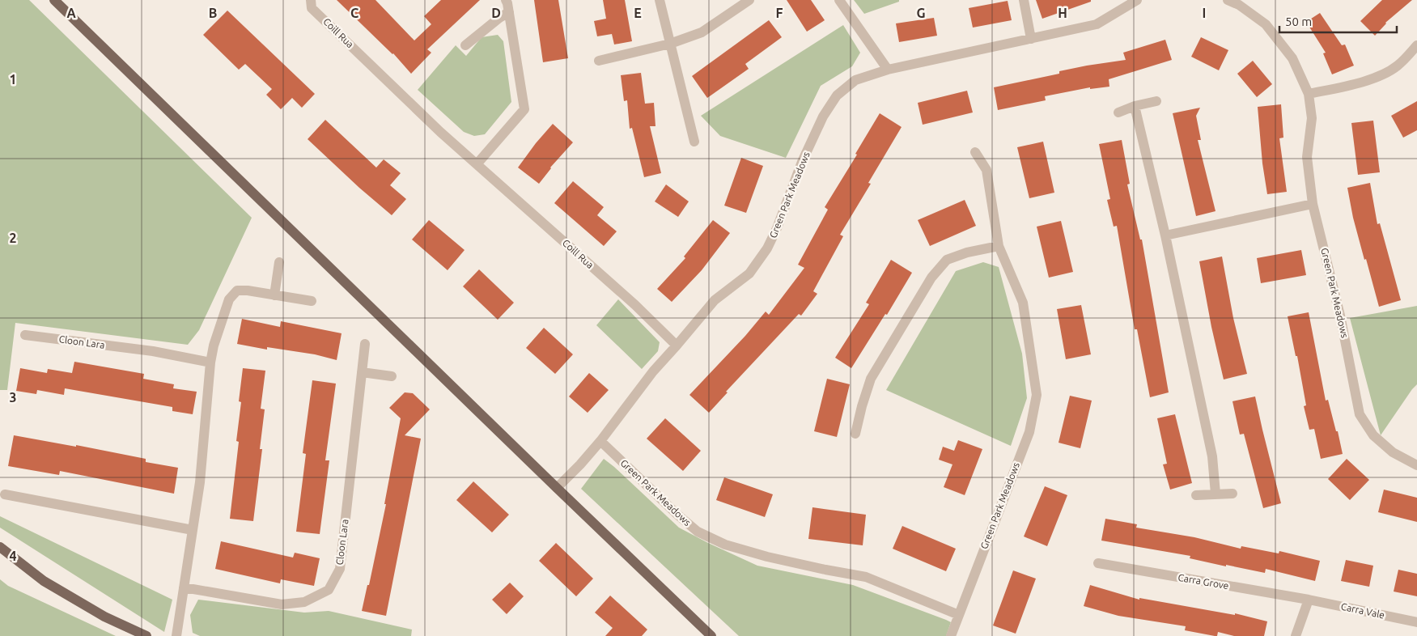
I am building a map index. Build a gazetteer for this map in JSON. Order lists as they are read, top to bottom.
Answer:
{
  "streets": {
    "street": [
      "Coill Rua",
      "Green Park Meadows",
      "Cloon Lara",
      "Carra Grove",
      "Carra Vale"
    ]
  },
  "crossings": [
    ["Coill Rua", "Green Park Meadows"],
    ["Carra Grove", "Carra Vale"]
  ],
  "scale_bar": "50 m",
  "grid": {
    "columns": [
      "A",
      "B",
      "C",
      "D",
      "E",
      "F",
      "G",
      "H",
      "I"
    ],
    "rows": [
      "1",
      "2",
      "3",
      "4"
    ]
  }
}
